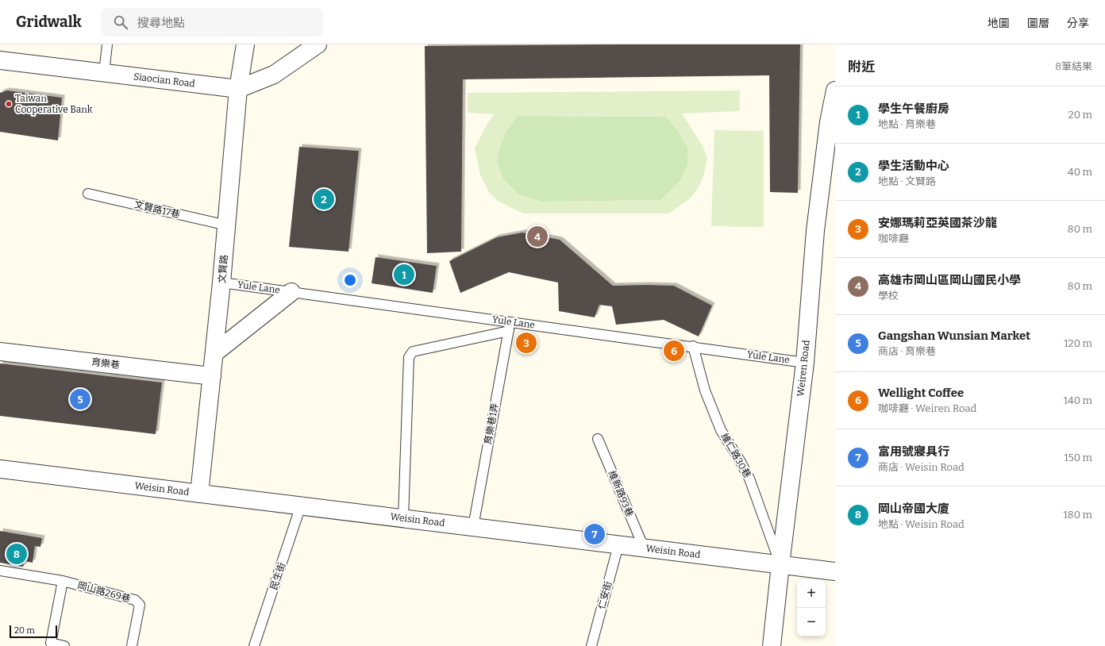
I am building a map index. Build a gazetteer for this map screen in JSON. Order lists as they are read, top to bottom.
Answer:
{
  "streets": {
    "street": [
      "Siaocian Road",
      "文賢路",
      "育樂巷",
      "Weiren Road",
      "Weisin Road"
    ],
    "lane": [
      "文賢路17巷",
      "Yule Lane",
      "育樂巷1弄",
      "維仁路30巷",
      "維新路93巷",
      "民生街",
      "岡山路269巷",
      "仁安街"
    ]
  },
  "crossings": [
    ["Siaocian Road", "文賢路"],
    ["文賢路17巷", "文賢路"],
    ["文賢路", "Yule Lane"],
    ["文賢路", "育樂巷"],
    ["文賢路", "Weisin Road"],
    ["Yule Lane", "Weiren Road"],
    ["Yule Lane", "育樂巷1弄"],
    ["Yule Lane", "維仁路30巷"],
    ["Weiren Road", "維仁路30巷"],
    ["Weiren Road", "Weisin Road"],
    ["育樂巷1弄", "Weisin Road"],
    ["維仁路30巷", "Weisin Road"],
    ["Weisin Road", "維新路93巷"],
    ["Weisin Road", "民生街"],
    ["Weisin Road", "仁安街"]
  ],
  "places": ["Taiwan Cooperative Bank"],
  "scale_bar": "20 m",
  "page": {
    "header": "Gridwalk",
    "search": "搜尋地點",
    "nav": ["地圖", "圖層", "分享"],
    "heading": ["附近", "8筆結果"],
    "list": [
      {
        "mark": "1",
        "name": "學生午餐廚房",
        "note": "地點 · 育樂巷",
        "value": "20 m"
      },
      {
        "mark": "2",
        "name": "學生活動中心",
        "note": "地點 · 文賢路",
        "value": "40 m"
      },
      {
        "mark": "3",
        "name": "安娜瑪莉亞英國茶沙龍",
        "note": "咖啡廳",
        "value": "80 m"
      },
      {
        "mark": "4",
        "name": "高雄市岡山區岡山國民小學",
        "note": "學校",
        "value": "80 m"
      },
      {
        "mark": "5",
        "name": "Gangshan Wunsian Market",
        "note": "商店 · 育樂巷",
        "value": "120 m"
      },
      {
        "mark": "6",
        "name": "Wellight Coffee",
        "note": "咖啡廳 · Weiren Road",
        "value": "140 m"
      },
      {
        "mark": "7",
        "name": "富用號寢具行",
        "note": "商店 · Weisin Road",
        "value": "150 m"
      },
      {
        "mark": "8",
        "name": "岡山帝國大廈",
        "note": "地點 · Weisin Road",
        "value": "180 m"
      }
    ],
    "pins": [
      "2",
      "4",
      "1",
      "3",
      "6",
      "5",
      "7",
      "8"
    ],
    "map_buttons": ["+", "−"],
    "scale": "20 m"
  }
}
